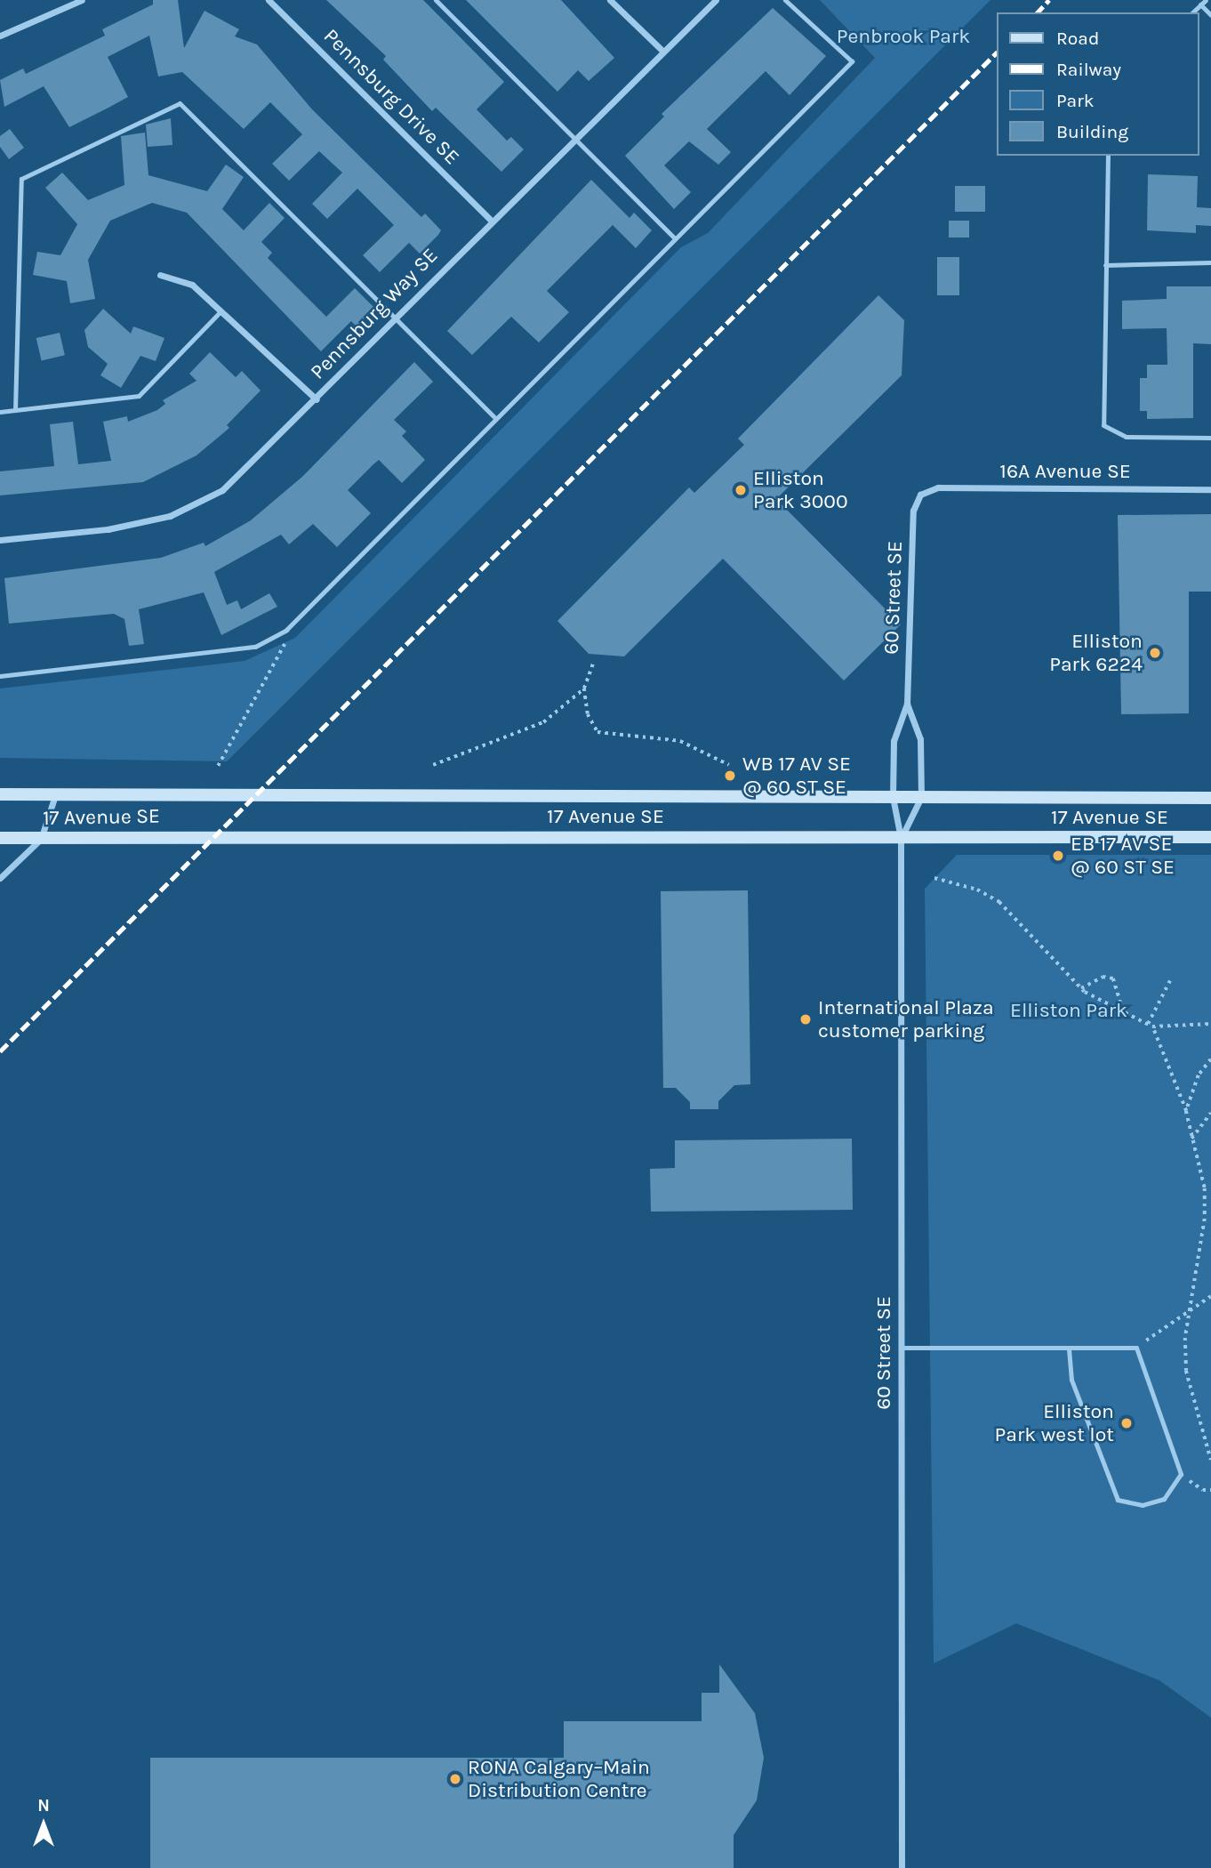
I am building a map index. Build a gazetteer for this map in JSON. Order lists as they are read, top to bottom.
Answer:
{
  "streets": {
    "main road": ["17 Avenue SE"],
    "street": [
      "Pennsburg Drive SE",
      "Pennsburg Way SE",
      "16A Avenue SE",
      "60 Street SE"
    ]
  },
  "crossings": [
    ["Pennsburg Drive SE", "Pennsburg Way SE"],
    ["16A Avenue SE", "60 Street SE"],
    ["60 Street SE", "17 Avenue SE"]
  ],
  "parks": ["Penbrook Park", "Elliston Park"],
  "places": [
    "Elliston Park 3000",
    "Elliston Park 6224",
    "WB 17 AV SE @ 60 ST SE",
    "EB 17 AV SE @ 60 ST SE",
    "International Plaza customer parking",
    "Elliston Park west lot",
    "RONA Calgary–Main Distribution Centre"
  ],
  "legend": [
    "Road",
    "Railway",
    "Park",
    "Building"
  ],
  "north": "top"
}
